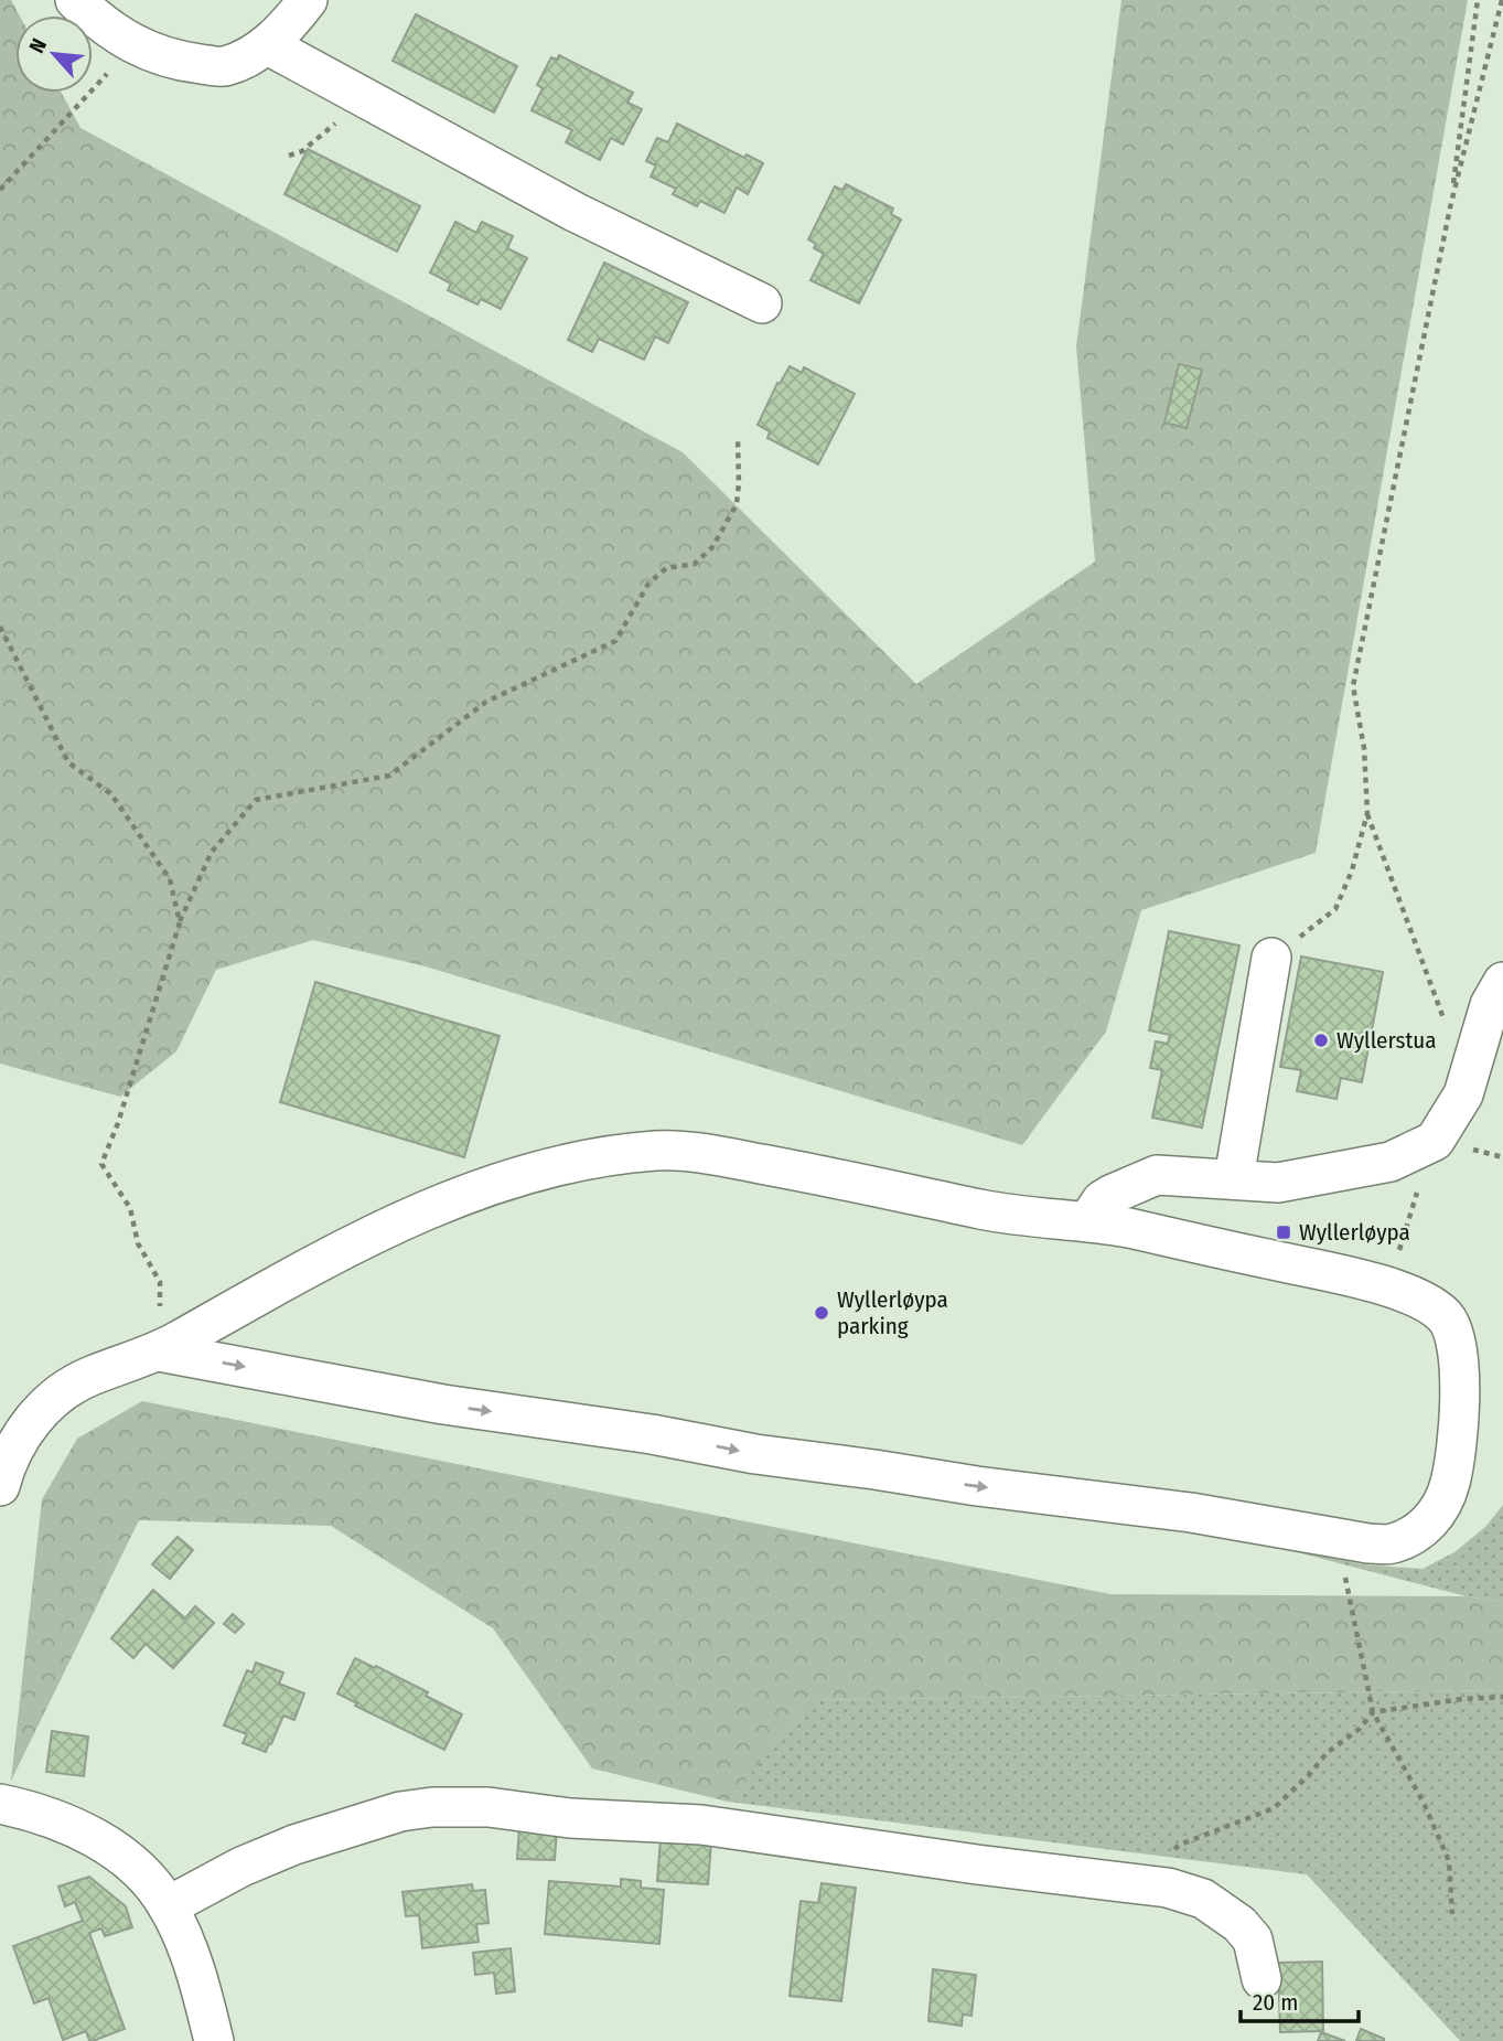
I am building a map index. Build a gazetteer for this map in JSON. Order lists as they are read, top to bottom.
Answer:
{
  "places": {
    "other": ["Wyllerstua", "Wyllerløypa parking"],
    "transit": ["Wyllerløypa"]
  },
  "scale_bar": "20 m",
  "north": "top left"
}
